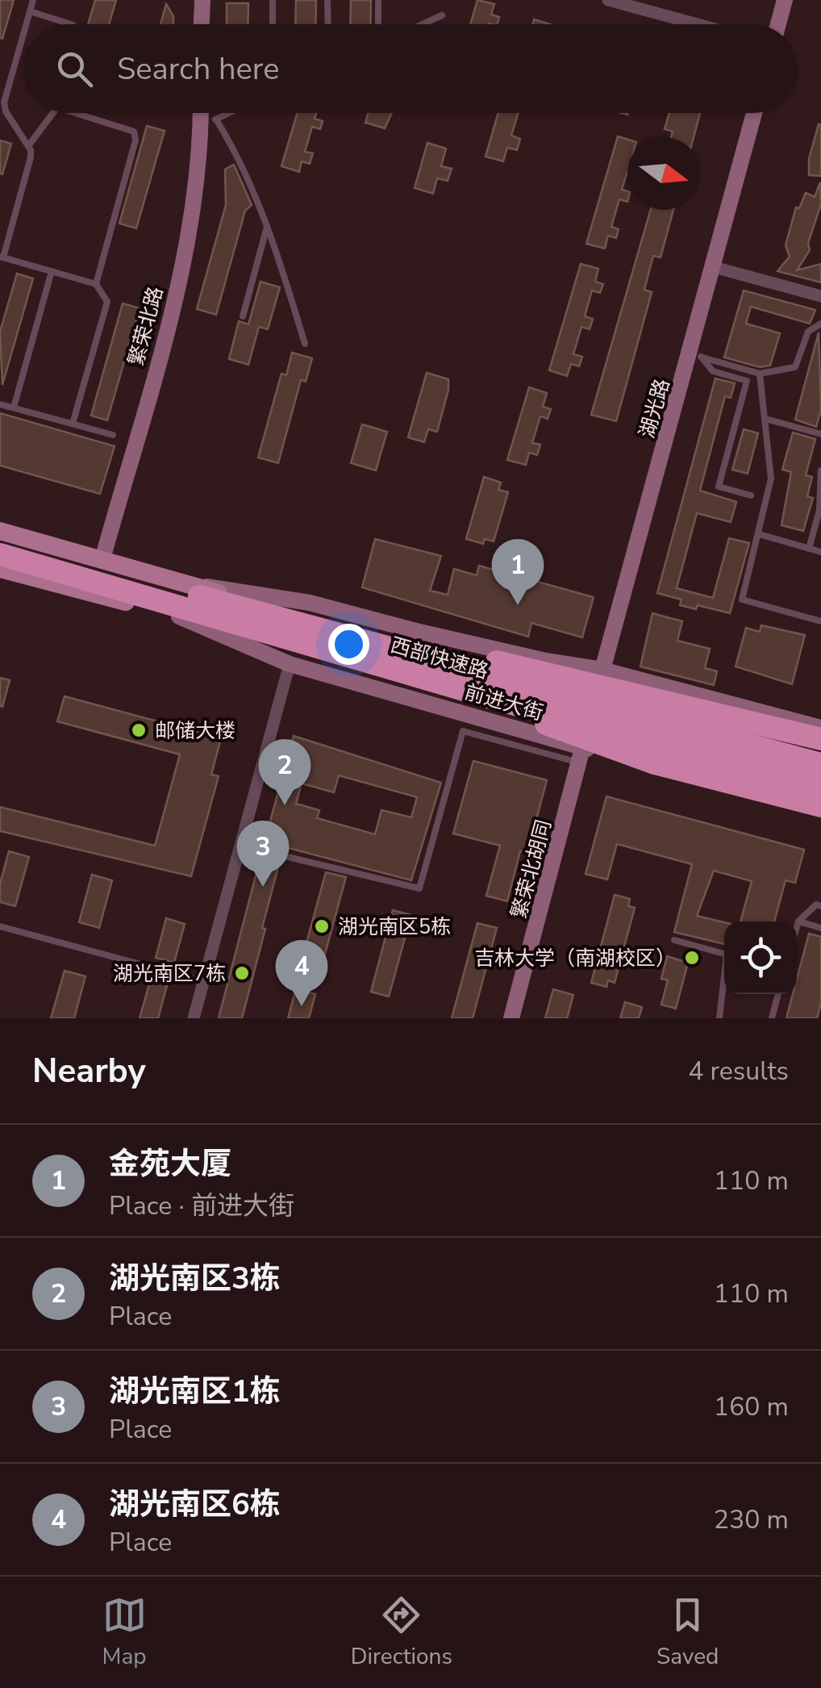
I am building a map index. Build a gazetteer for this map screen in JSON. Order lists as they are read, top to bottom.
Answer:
{
  "streets": {
    "highway": ["西部快速路"],
    "main road": ["前进大街"],
    "street": ["繁荣北路", "湖光路", "繁荣北胡同"]
  },
  "crossings": [
    ["繁荣北路", "前进大街"],
    ["湖光路", "前进大街"],
    ["湖光路", "繁荣北胡同"],
    ["前进大街", "繁荣北胡同"]
  ],
  "places": [
    "邮储大楼",
    "湖光南区5栋",
    "吉林大学（南湖校区）",
    "湖光南区7栋"
  ],
  "north": "right",
  "page": {
    "search": "Search here",
    "pins": [
      "1",
      "2",
      "3",
      "4"
    ],
    "heading": ["Nearby", "4 results"],
    "list": [
      {
        "mark": "1",
        "name": "金苑大厦",
        "note": "Place · 前进大街",
        "value": "110 m"
      },
      {
        "mark": "2",
        "name": "湖光南区3栋",
        "note": "Place",
        "value": "110 m"
      },
      {
        "mark": "3",
        "name": "湖光南区1栋",
        "note": "Place",
        "value": "160 m"
      },
      {
        "mark": "4",
        "name": "湖光南区6栋",
        "note": "Place",
        "value": "230 m"
      }
    ],
    "nav": ["Map", "Directions", "Saved"]
  }
}
